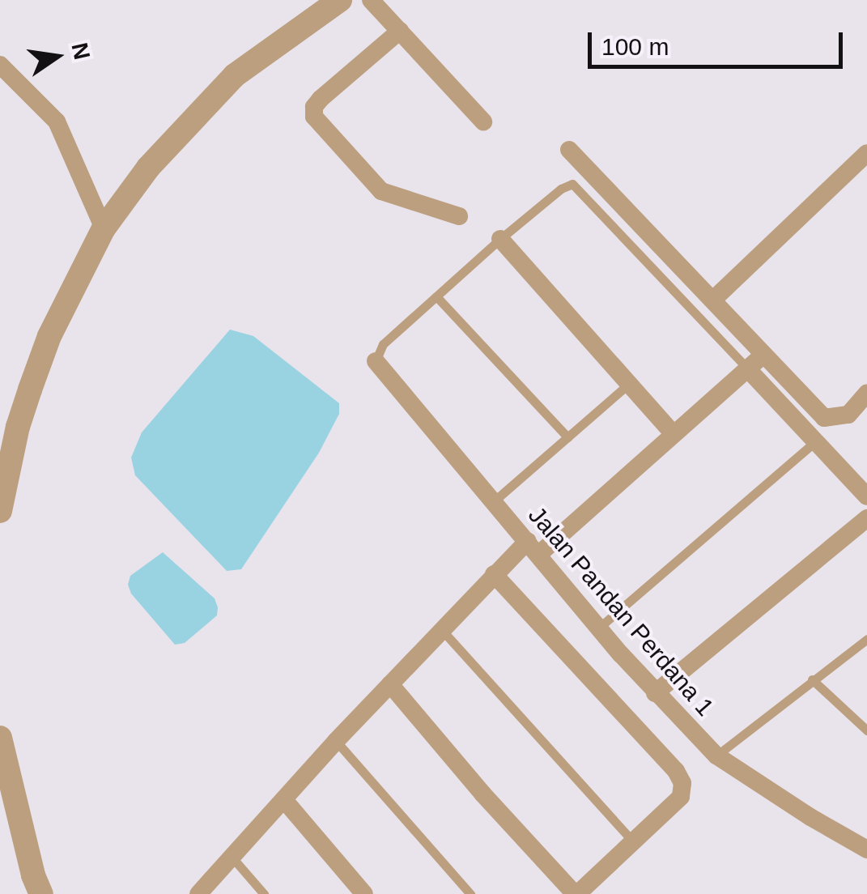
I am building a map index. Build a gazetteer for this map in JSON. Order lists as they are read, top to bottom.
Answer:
{
  "streets": {
    "street": ["Jalan Pandan Perdana 1"]
  },
  "scale_bar": "100 m",
  "north": "right"
}
